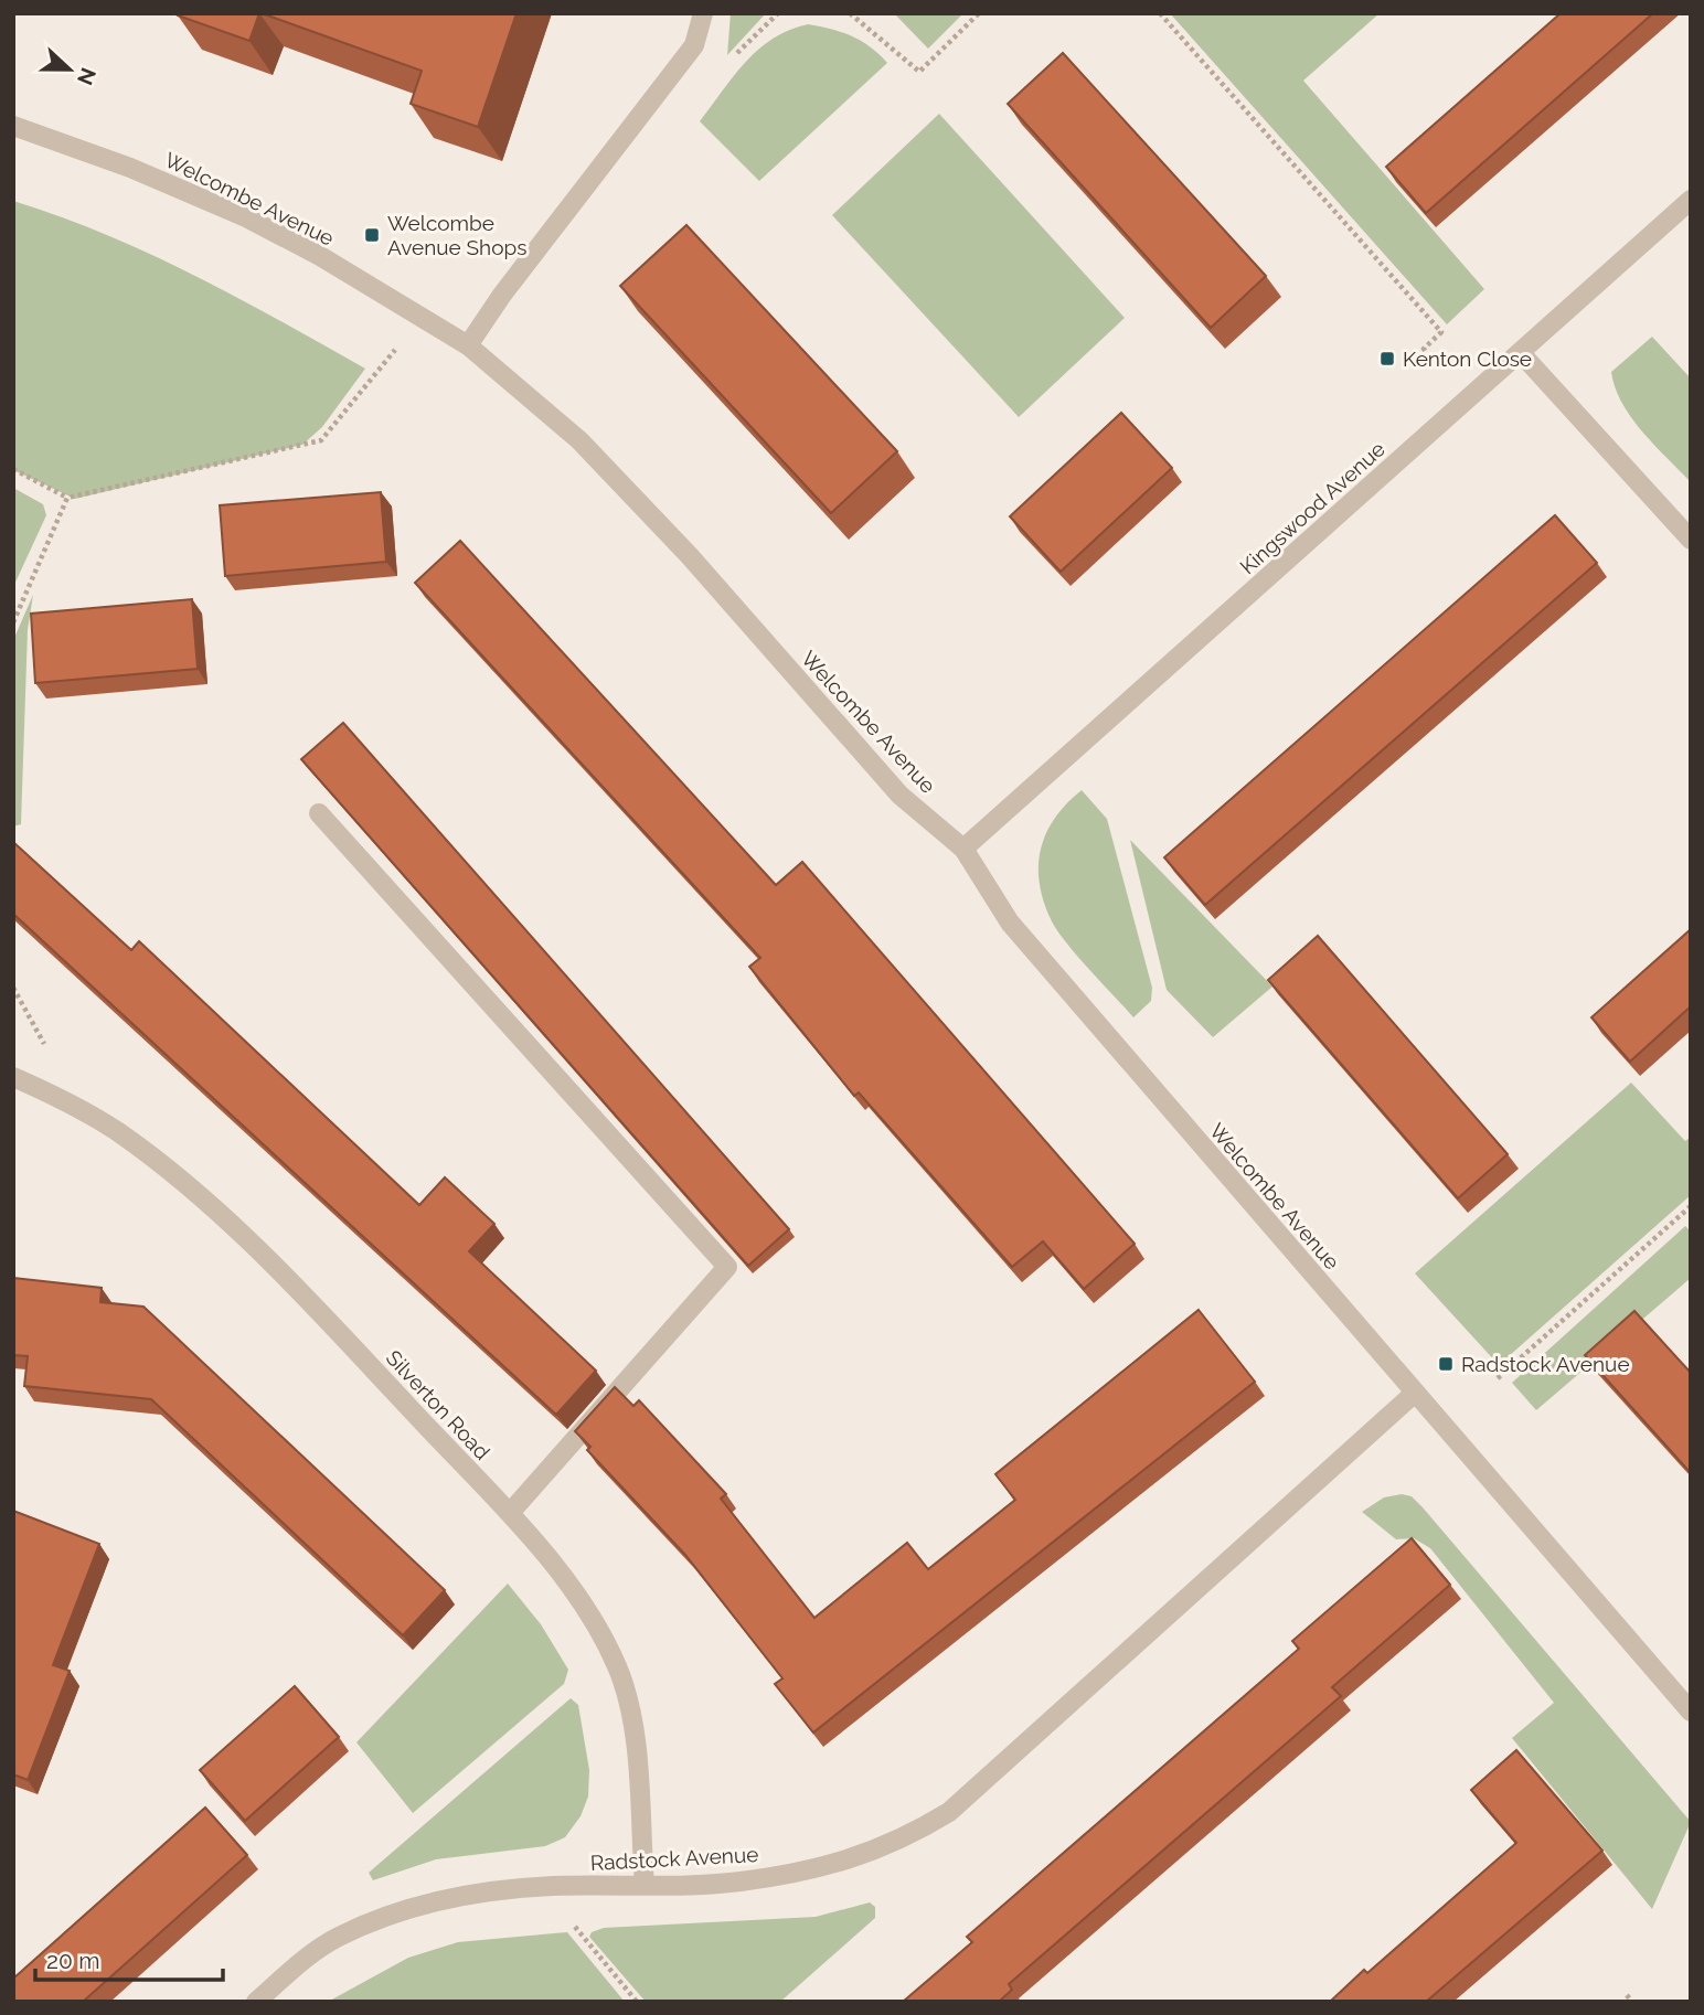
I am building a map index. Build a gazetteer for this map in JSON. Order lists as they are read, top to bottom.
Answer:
{
  "streets": {
    "street": [
      "Welcombe Avenue",
      "Kingswood Avenue",
      "Silverton Road",
      "Radstock Avenue"
    ]
  },
  "crossings": [
    ["Welcombe Avenue", "Kingswood Avenue"],
    ["Welcombe Avenue", "Radstock Avenue"],
    ["Silverton Road", "Radstock Avenue"]
  ],
  "places": {
    "transit": ["Welcombe Avenue Shops", "Kenton Close", "Radstock Avenue"]
  },
  "scale_bar": "20 m",
  "north": "right"
}
